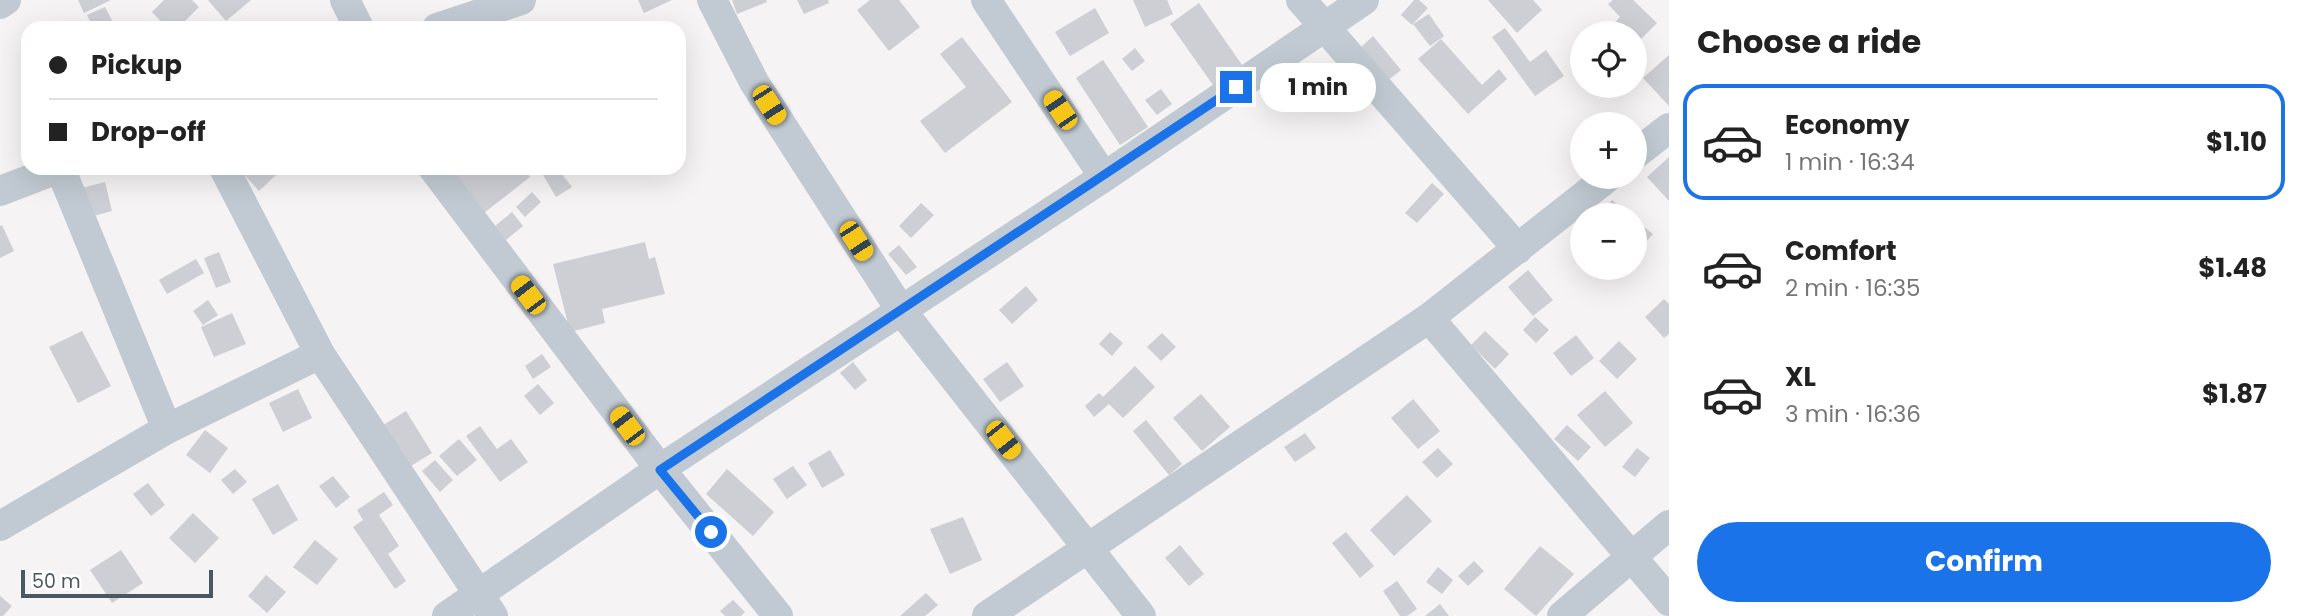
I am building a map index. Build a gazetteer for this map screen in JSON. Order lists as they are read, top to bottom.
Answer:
{
  "scale_bar": "50 m",
  "page": {
    "heading": "Choose a ride",
    "map_buttons": ["+", "−"],
    "banner": ["Pickup", "Drop-off"],
    "bubble": "1 min",
    "list": [
      {
        "name": "Economy",
        "note": "1 min · 16:34",
        "value": "$1.10"
      },
      {
        "name": "Comfort",
        "note": "2 min · 16:35",
        "value": "$1.48"
      },
      {
        "name": "XL",
        "note": "3 min · 16:36",
        "value": "$1.87"
      }
    ],
    "buttons": "Confirm",
    "scale": "50 m"
  }
}
